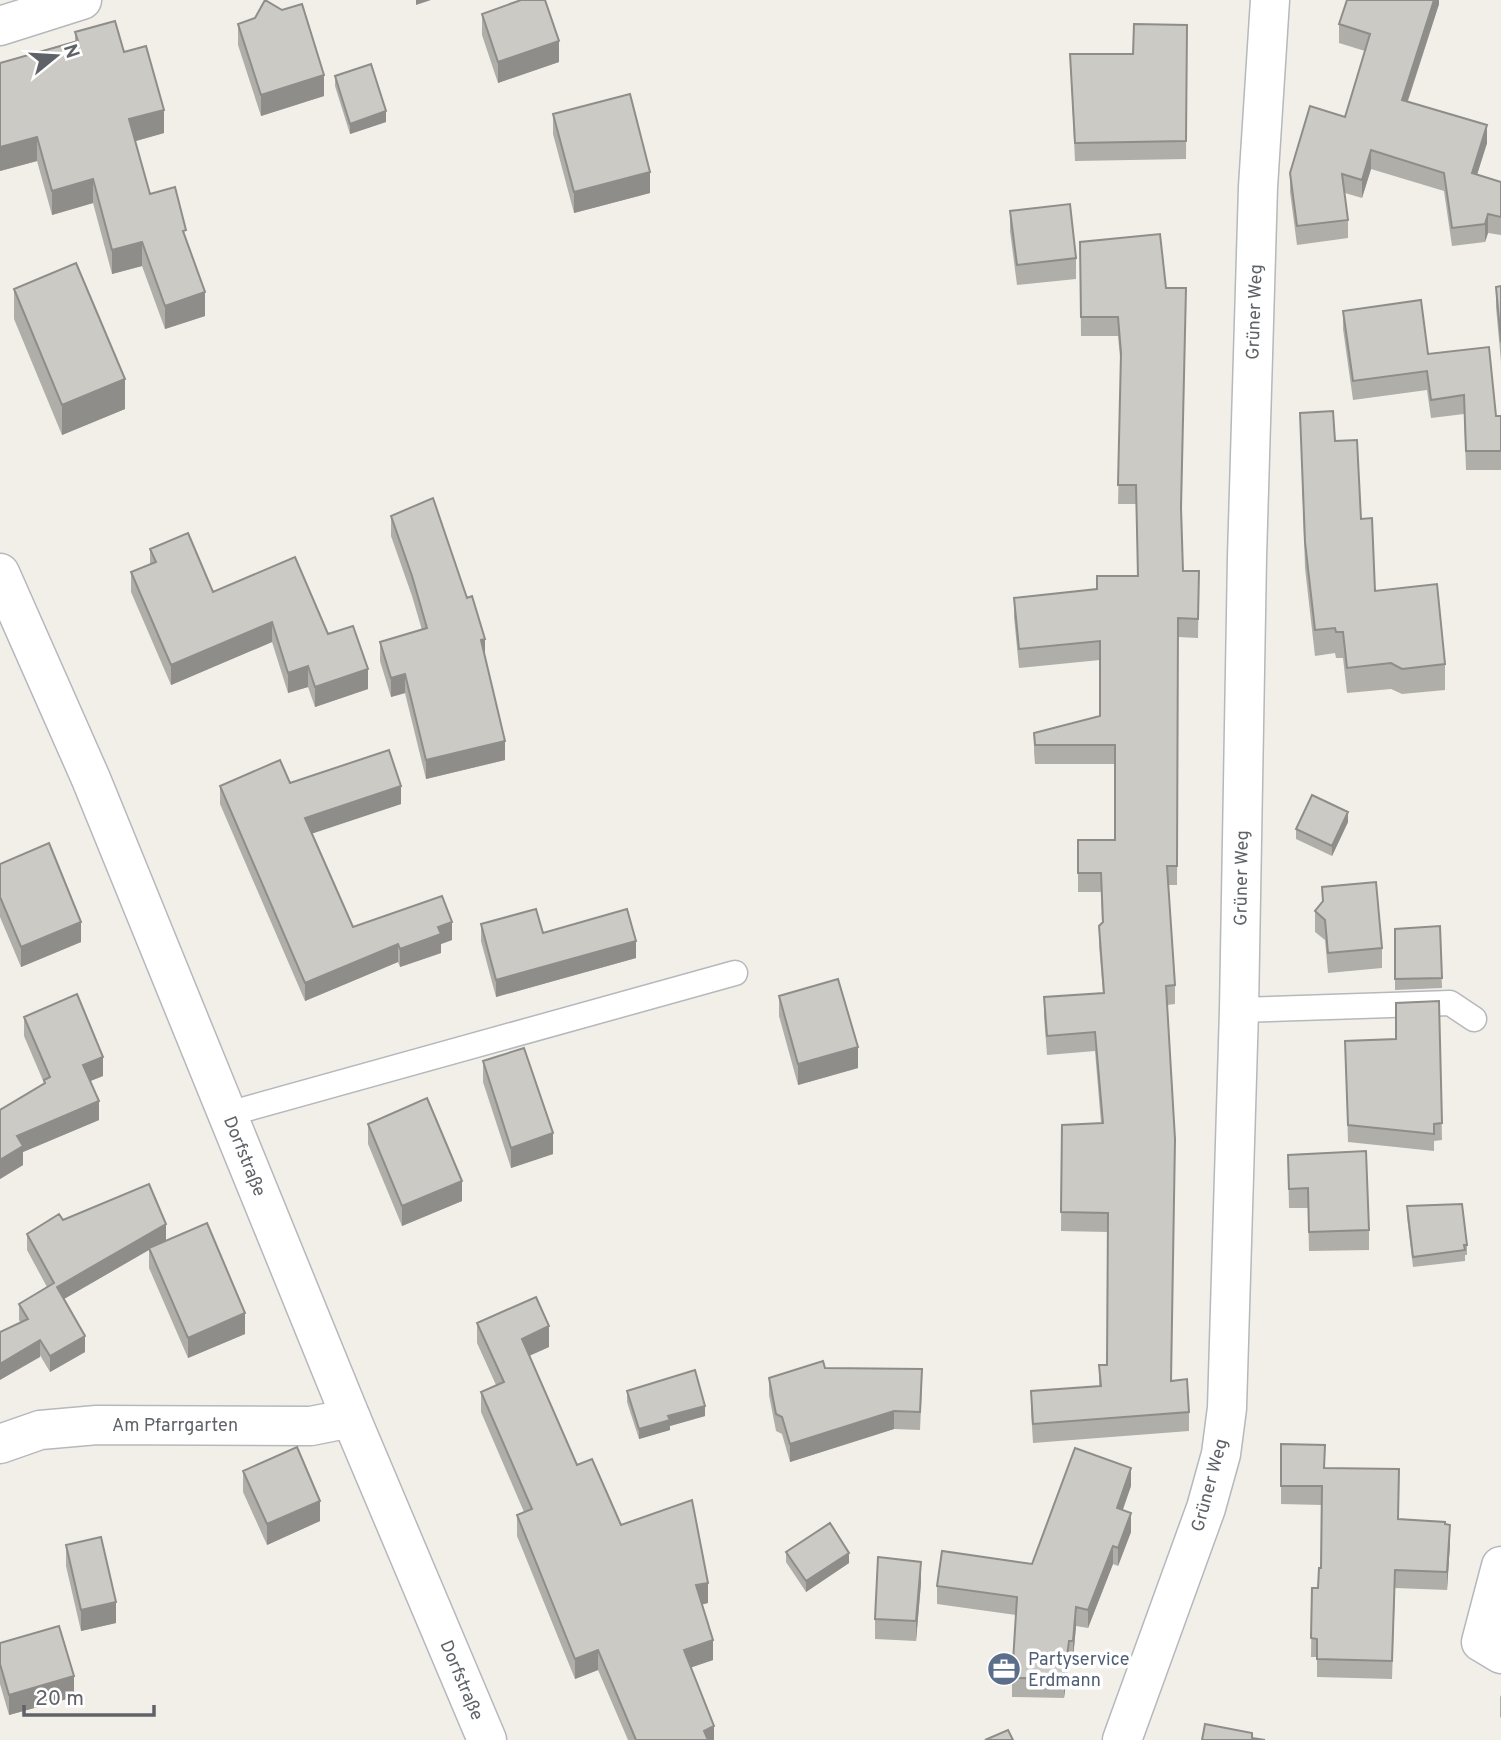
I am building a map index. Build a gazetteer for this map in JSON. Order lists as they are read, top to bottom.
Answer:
{
  "streets": {
    "street": ["Grüner Weg", "Dorfstraße", "Am Pfarrgarten"]
  },
  "crossings": [
    ["Dorfstraße", "Am Pfarrgarten"]
  ],
  "places": {
    "office": ["Partyservice Erdmann"]
  },
  "scale_bar": "20 m",
  "north": "right"
}
